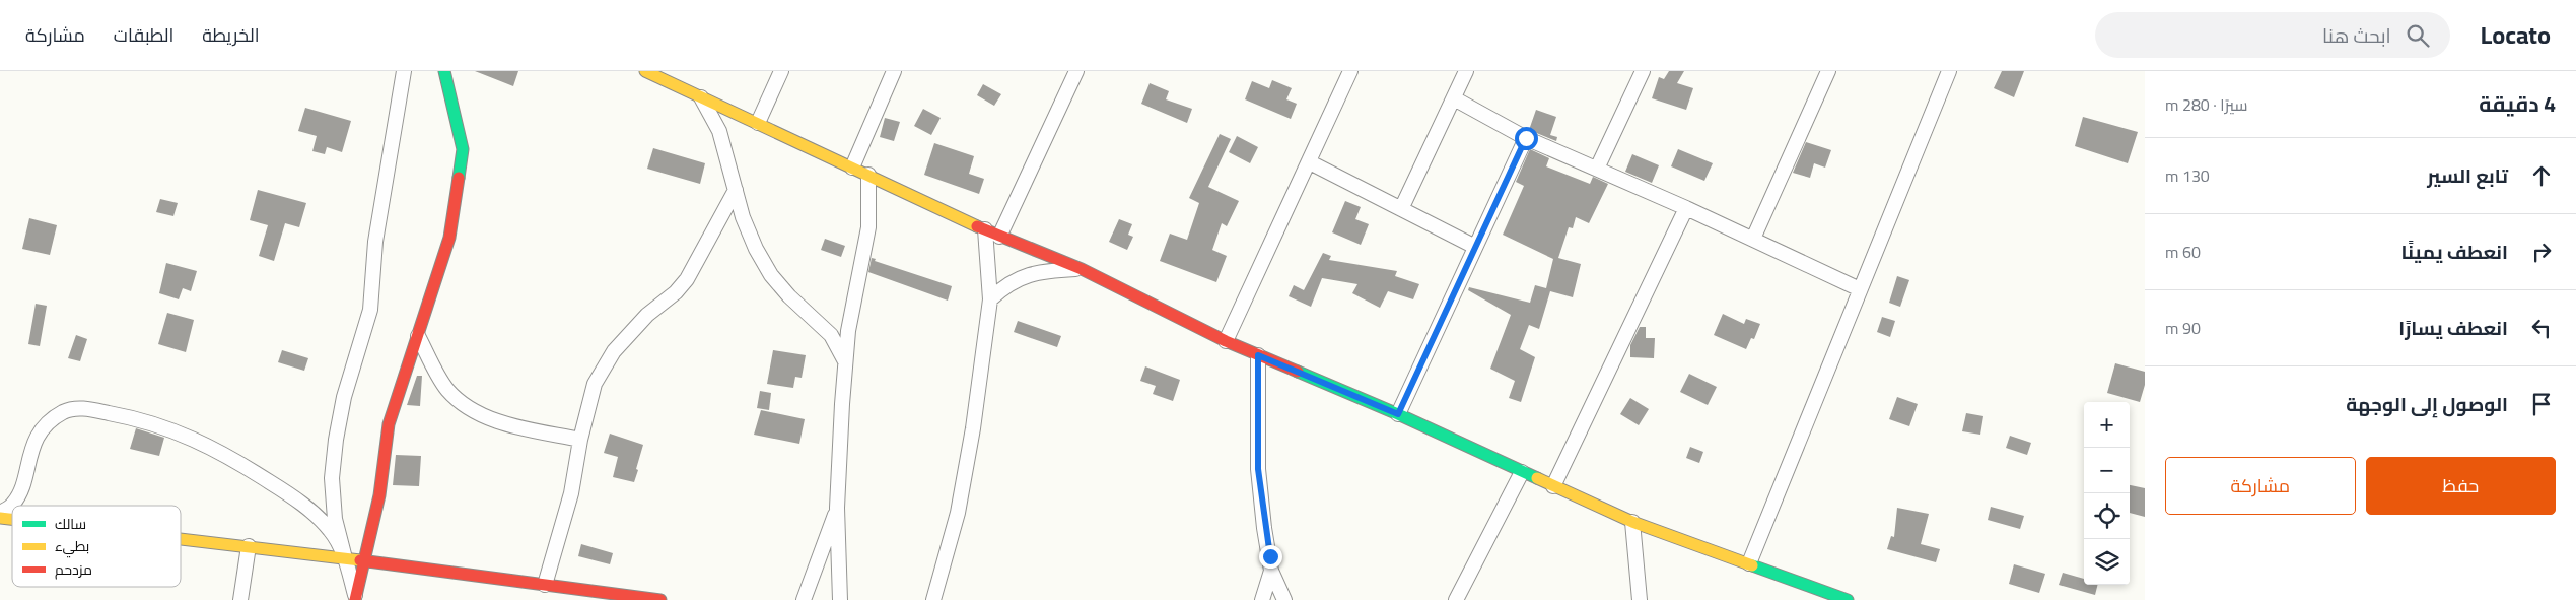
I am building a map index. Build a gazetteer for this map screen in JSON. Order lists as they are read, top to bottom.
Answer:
{
  "legend": ["سالك", "بطيء", "مزدحم"],
  "page": {
    "header": "Locato",
    "search": "ابحث هنا",
    "nav": ["الخريطة", "الطبقات", "مشاركة"],
    "heading": ["4 دقيقة", "سيرًا · 280 m"],
    "list": [
      ["تابع السير", "130 m"],
      ["انعطف يمينًا", "60 m"],
      ["انعطف يسارًا", "90 m"],
      "الوصول إلى الوجهة"
    ],
    "map_buttons": ["+", "−"],
    "buttons": ["حفظ", "مشاركة"]
  }
}
